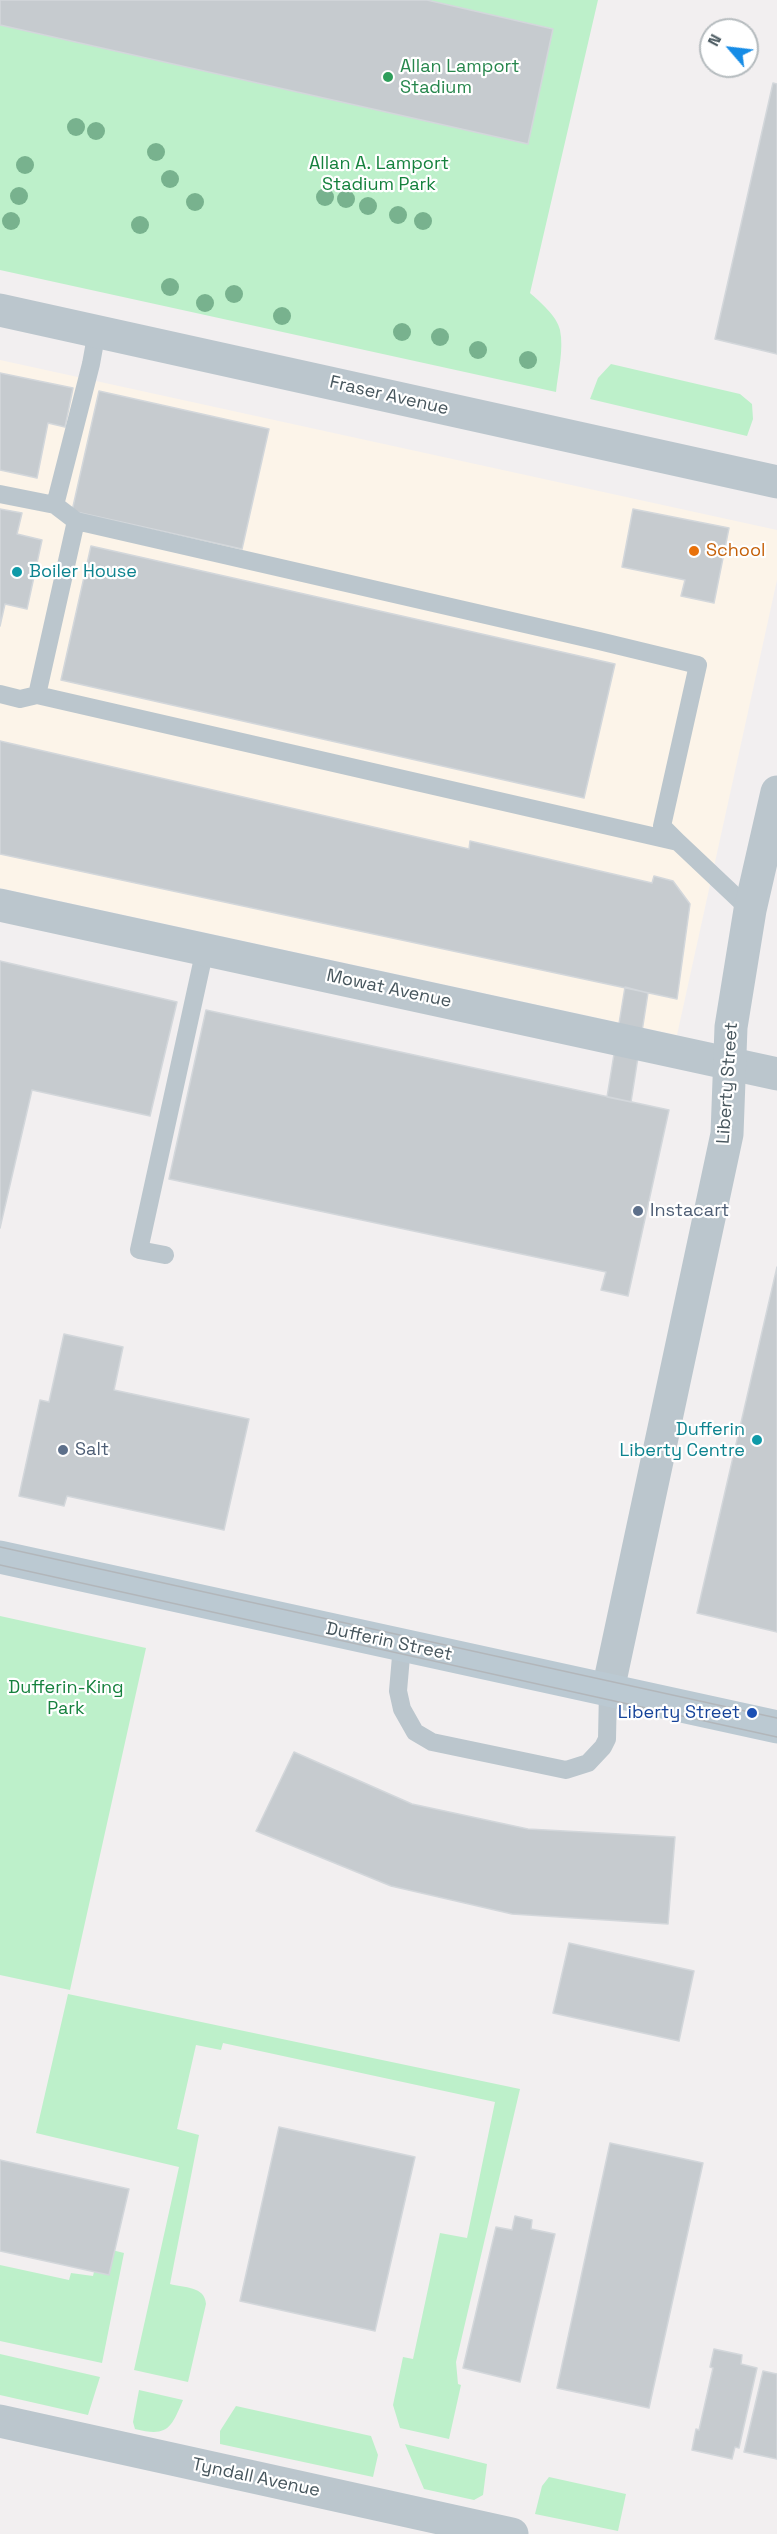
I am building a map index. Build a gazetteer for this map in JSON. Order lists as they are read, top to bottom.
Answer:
{
  "streets": {
    "main road": ["Dufferin Street"],
    "street": [
      "Fraser Avenue",
      "Mowat Avenue",
      "Liberty Street",
      "Tyndall Avenue"
    ]
  },
  "crossings": [
    ["Mowat Avenue", "Liberty Street"],
    ["Liberty Street", "Dufferin Street"]
  ],
  "parks": ["Allan A. Lamport Stadium Park", "Dufferin-King Park"],
  "places": [
    "Allan Lamport Stadium",
    "School",
    "Boiler House",
    "Instacart",
    "Dufferin Liberty Centre",
    "Salt",
    "Liberty Street"
  ],
  "north": "top left"
}
